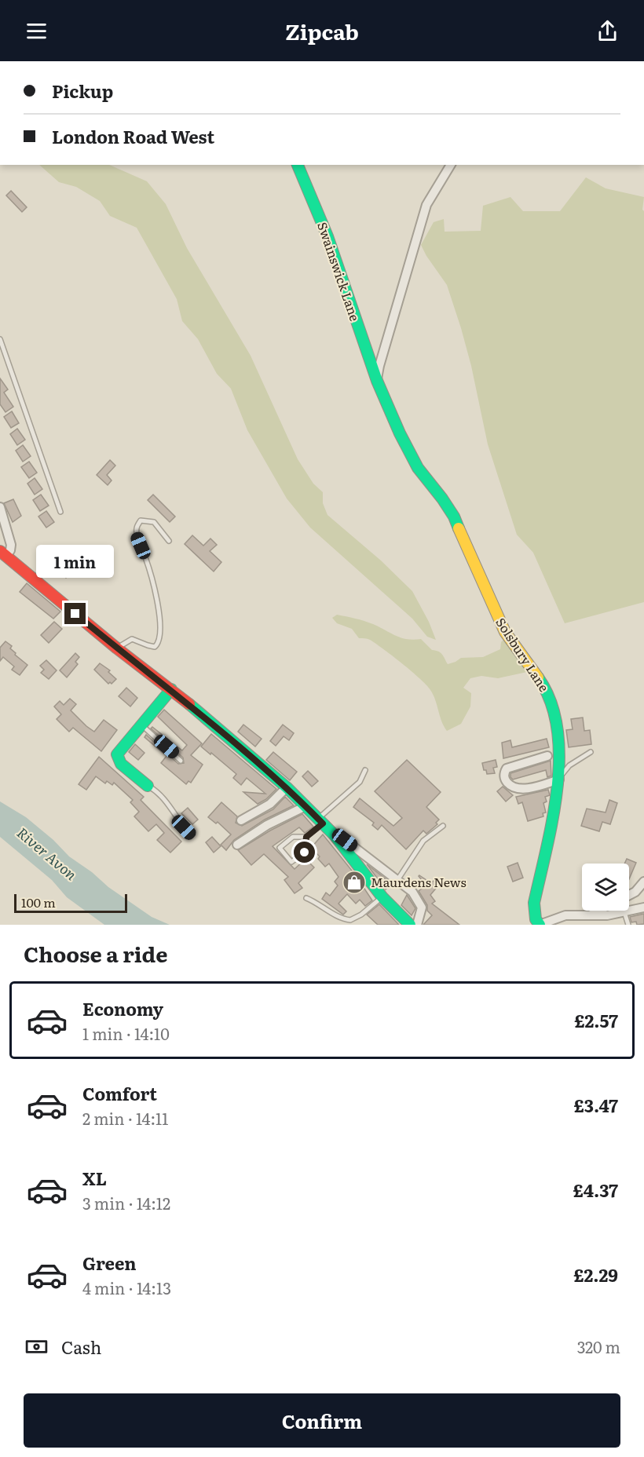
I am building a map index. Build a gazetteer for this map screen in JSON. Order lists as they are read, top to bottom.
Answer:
{
  "streets": {
    "street": ["Swainswick Lane", "Solsbury Lane"]
  },
  "crossings": [
    ["Swainswick Lane", "Solsbury Lane"]
  ],
  "water": ["River Avon"],
  "places": {
    "shop": ["Maurdens News"]
  },
  "scale_bar": "100 m",
  "page": {
    "header": "Zipcab",
    "banner": ["Pickup", "London Road West"],
    "bubble": "1 min",
    "scale": "100 m",
    "heading": "Choose a ride",
    "list": [
      {
        "name": "Economy",
        "note": "1 min · 14:10",
        "value": "£2.57"
      },
      {
        "name": "Comfort",
        "note": "2 min · 14:11",
        "value": "£3.47"
      },
      {
        "name": "XL",
        "note": "3 min · 14:12",
        "value": "£4.37"
      },
      {
        "name": "Green",
        "note": "4 min · 14:13",
        "value": "£2.29"
      }
    ],
    "pay": ["Cash", "320 m"],
    "buttons": "Confirm"
  }
}
